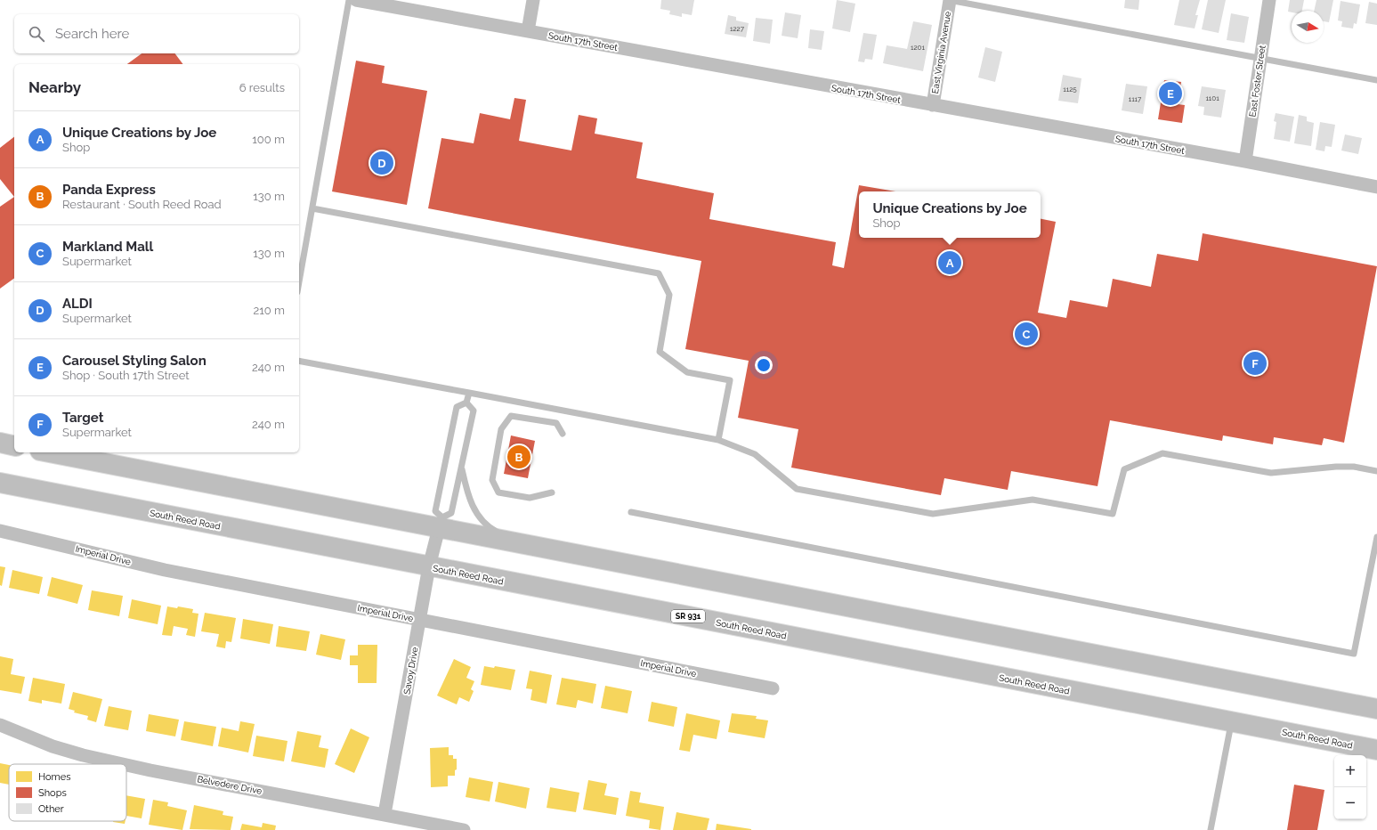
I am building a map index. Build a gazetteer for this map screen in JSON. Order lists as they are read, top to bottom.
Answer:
{
  "streets": {
    "main road": ["South Reed Road", "SR 931"],
    "street": [
      "South 17th Street",
      "East Virginia Avenue",
      "East Foster Street",
      "Imperial Drive",
      "Savoy Drive",
      "Belvedere Drive"
    ]
  },
  "crossings": [
    ["South 17th Street", "East Virginia Avenue"],
    ["South 17th Street", "East Foster Street"],
    ["South Reed Road", "Savoy Drive"],
    ["Imperial Drive", "Savoy Drive"],
    ["Savoy Drive", "Belvedere Drive"]
  ],
  "house_numbers": [
    "1227",
    "1201",
    "1125",
    "1101",
    "1117"
  ],
  "legend": ["Homes", "Shops", "Other"],
  "north": "right",
  "page": {
    "search": "Search here",
    "heading": ["Nearby", "6 results"],
    "pins": [
      "E",
      "D",
      "A",
      "C",
      "F",
      "B"
    ],
    "list": [
      {
        "mark": "A",
        "name": "Unique Creations by Joe",
        "note": "Shop",
        "value": "100 m"
      },
      {
        "mark": "B",
        "name": "Panda Express",
        "note": "Restaurant · South Reed Road",
        "value": "130 m"
      },
      {
        "mark": "C",
        "name": "Markland Mall",
        "note": "Supermarket",
        "value": "130 m"
      },
      {
        "mark": "D",
        "name": "ALDI",
        "note": "Supermarket",
        "value": "210 m"
      },
      {
        "mark": "E",
        "name": "Carousel Styling Salon",
        "note": "Shop · South 17th Street",
        "value": "240 m"
      },
      {
        "mark": "F",
        "name": "Target",
        "note": "Supermarket",
        "value": "240 m"
      }
    ],
    "popup": ["Unique Creations by Joe", "Shop"],
    "map_buttons": ["+", "−"]
  }
}
